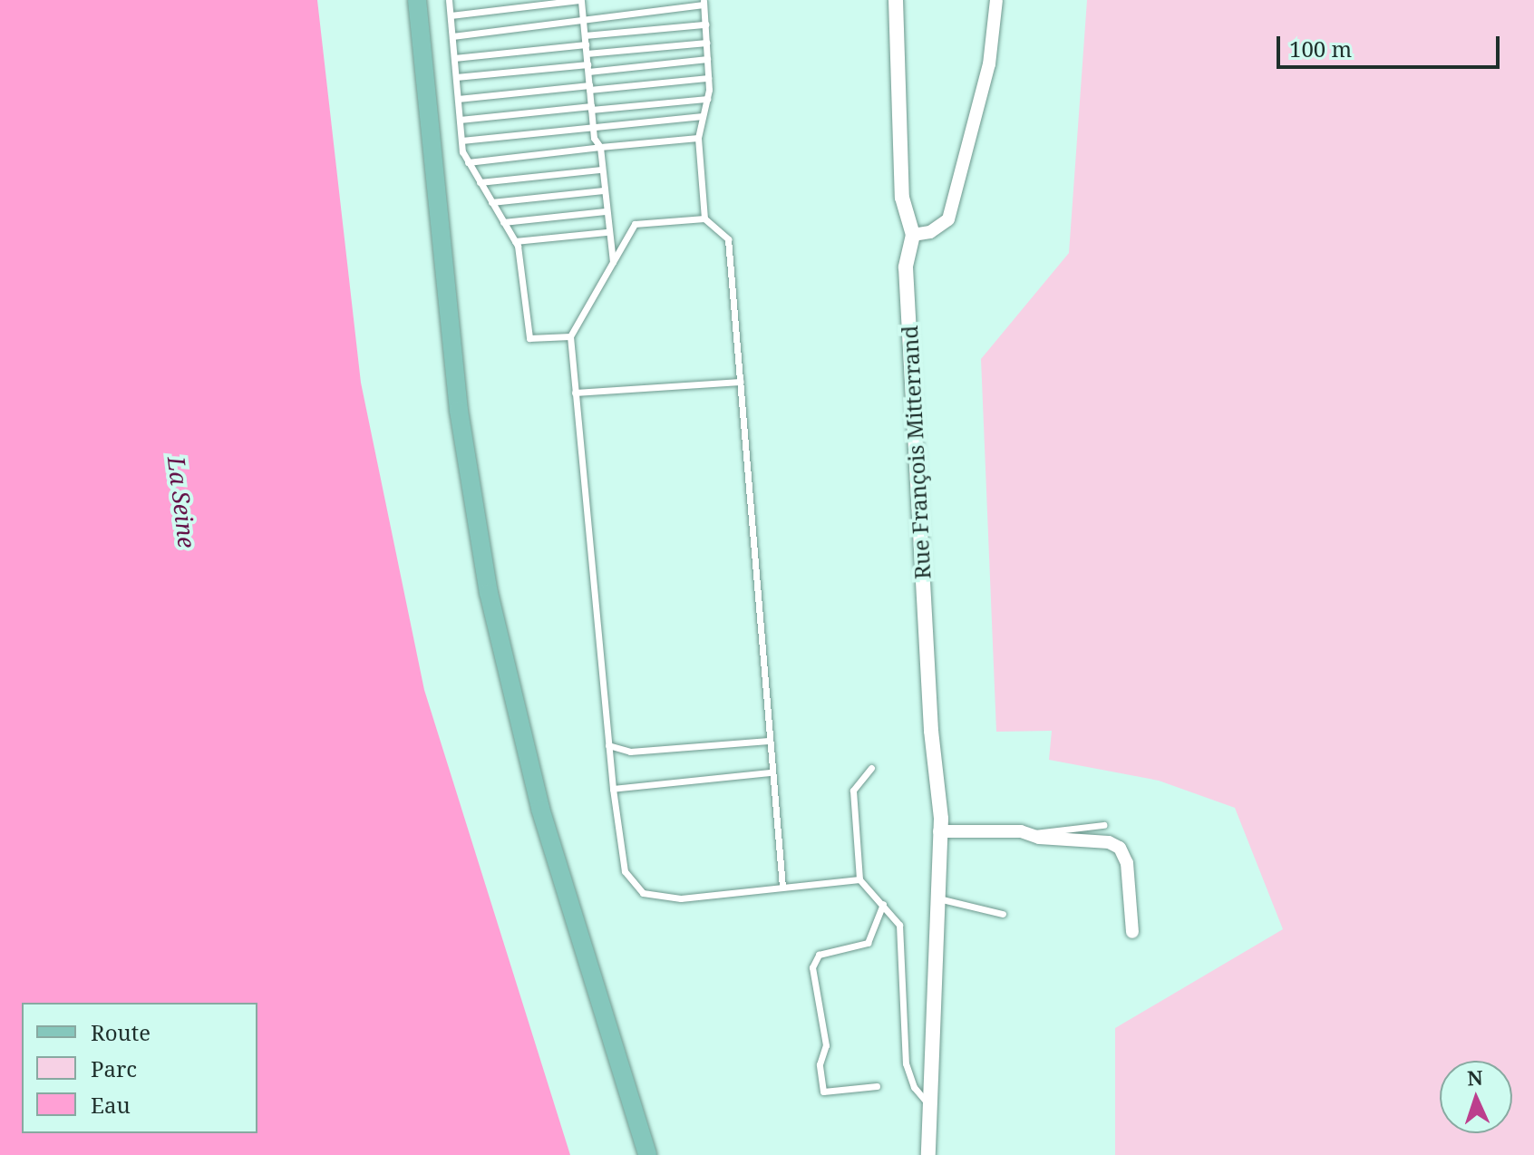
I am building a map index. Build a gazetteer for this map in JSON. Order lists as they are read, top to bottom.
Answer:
{
  "streets": {
    "street": ["Rue François Mitterrand"]
  },
  "water": ["La Seine"],
  "legend": ["Route", "Parc", "Eau"],
  "scale_bar": "100 m",
  "north": "top"
}
